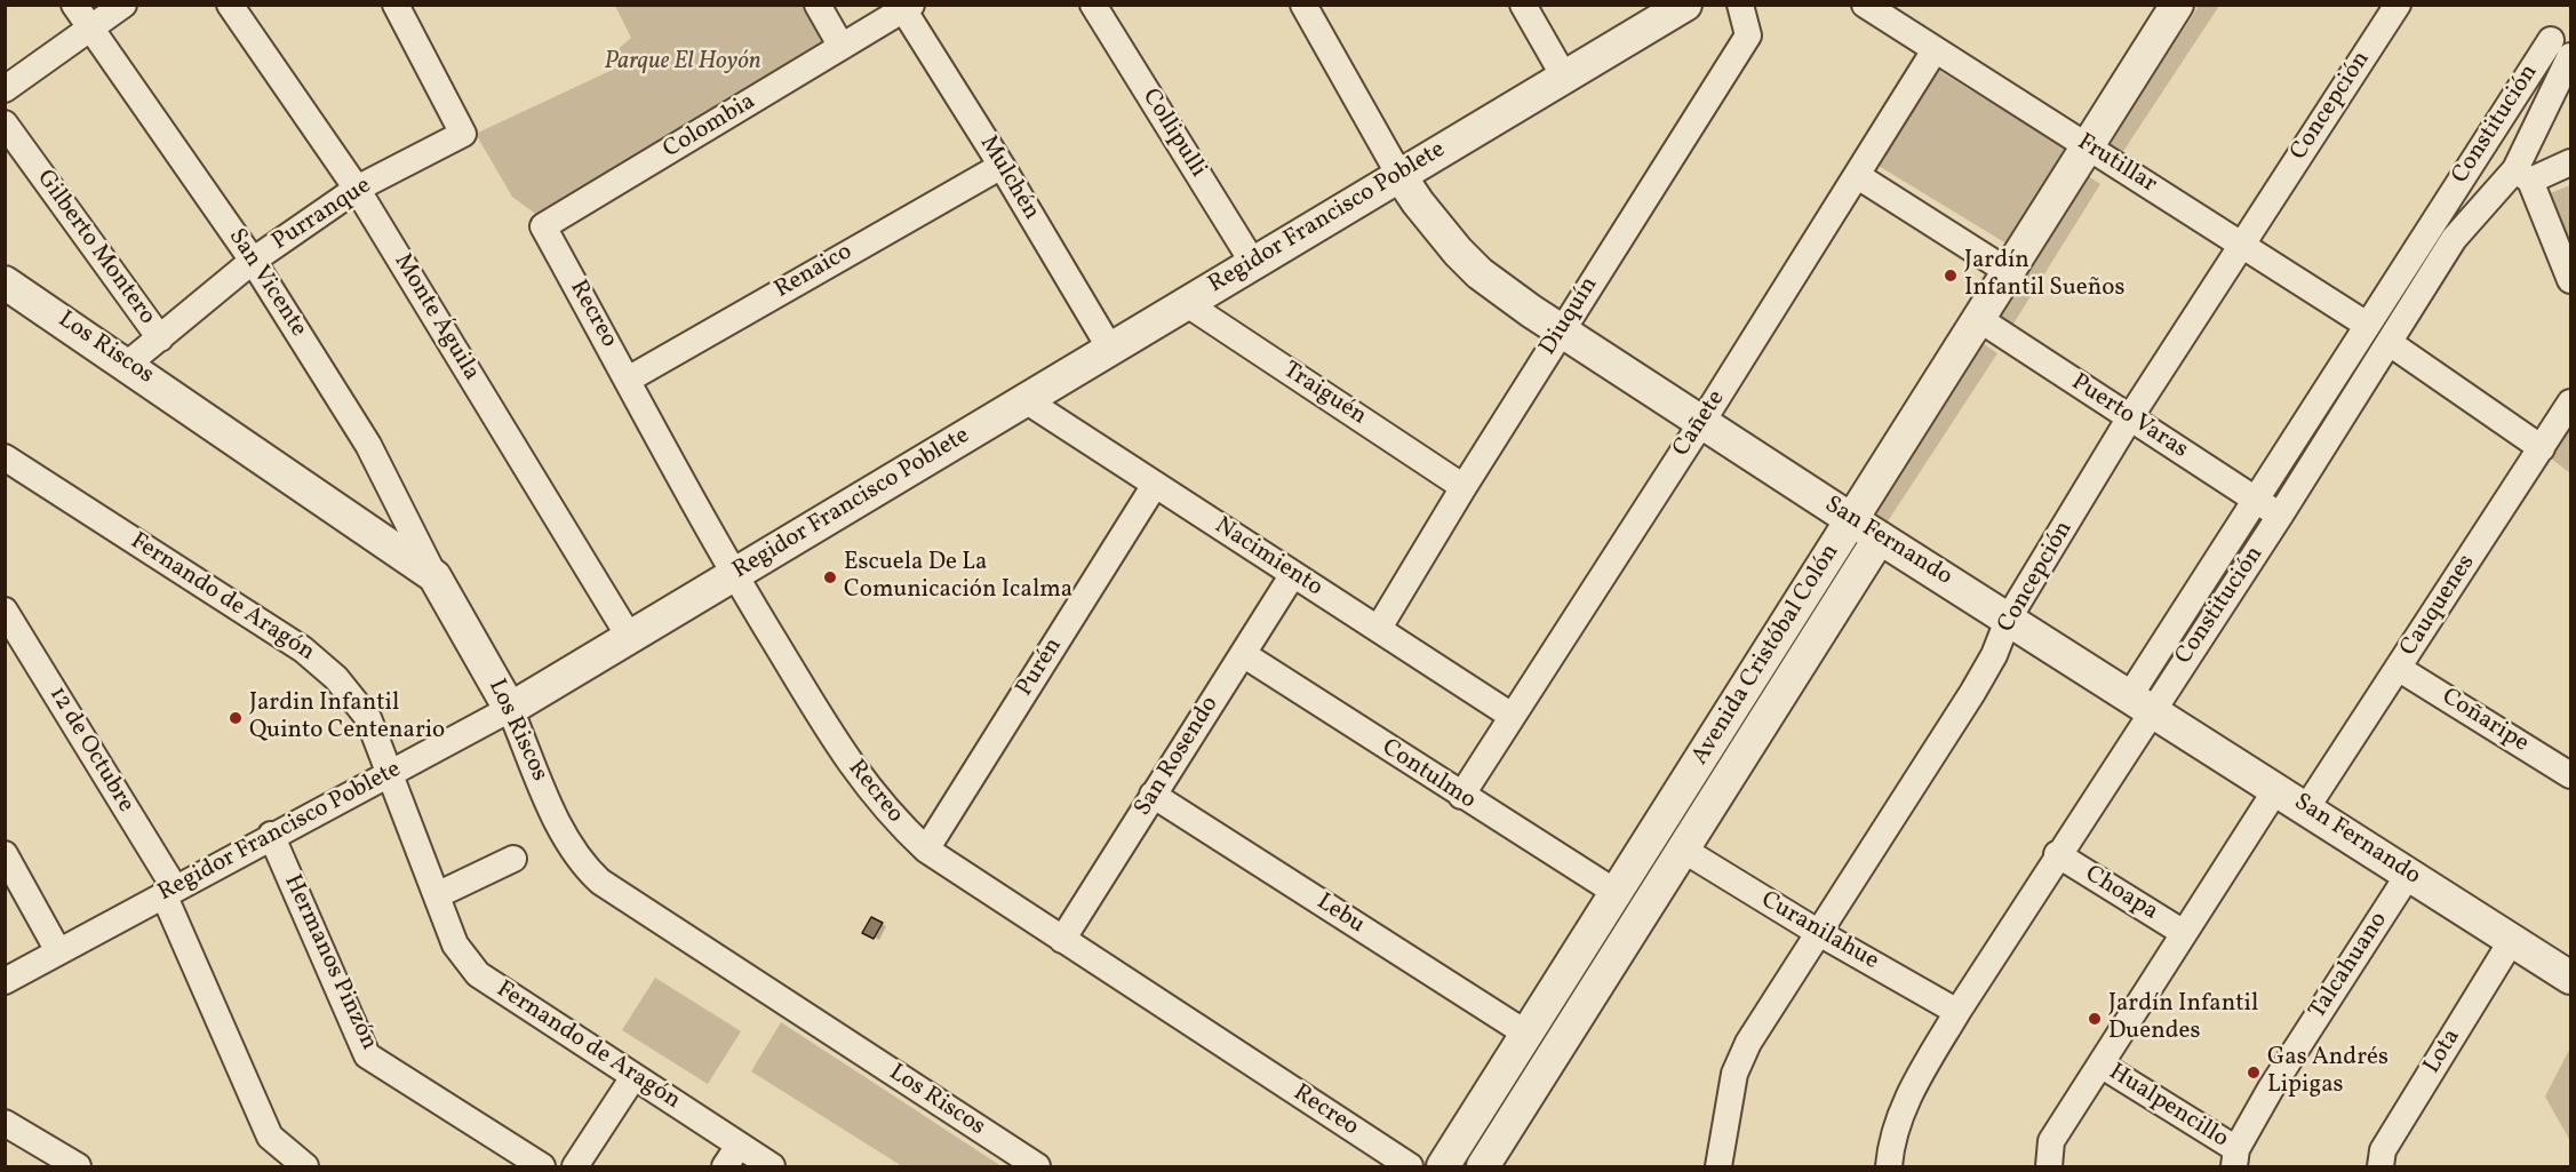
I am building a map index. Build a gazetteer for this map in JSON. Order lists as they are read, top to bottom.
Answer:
{
  "streets": {
    "street": [
      "Concepción",
      "Constitución",
      "Colombia",
      "Collipulli",
      "Frutillar",
      "Mulchén",
      "Purranque",
      "Regidor Francisco Poblete",
      "Gilberto Montero",
      "Renaico",
      "San Vicente",
      "Recreo",
      "Diuquín",
      "Monte Águila",
      "Los Riscos",
      "Traiguén",
      "Puerto Varas",
      "Cañete",
      "San Fernando",
      "Nacimiento",
      "Fernando de Aragón",
      "Cauquenes",
      "Avenida Cristóbal Colón",
      "Purén",
      "Coñaripe",
      "12 de Octubre",
      "San Rosendo",
      "Contulmo",
      "Choapa",
      "Lebu",
      "Curanilahue",
      "Hermanos Pinzón",
      "Talcahuano",
      "Lota",
      "Hualpencillo"
    ]
  },
  "crossings": [
    ["Concepción", "Frutillar"],
    ["Concepción", "Puerto Varas"],
    ["Concepción", "San Fernando"],
    ["Concepción", "Curanilahue"],
    ["Constitución", "Frutillar"],
    ["Constitución", "Puerto Varas"],
    ["Constitución", "San Fernando"],
    ["Constitución", "Choapa"],
    ["Constitución", "Curanilahue"],
    ["Colombia", "Mulchén"],
    ["Colombia", "Recreo"],
    ["Collipulli", "Regidor Francisco Poblete"],
    ["Frutillar", "Cañete"],
    ["Frutillar", "Avenida Cristóbal Colón"],
    ["Mulchén", "Regidor Francisco Poblete"],
    ["Mulchén", "Renaico"],
    ["Purranque", "Gilberto Montero"],
    ["Purranque", "San Vicente"],
    ["Purranque", "Monte Águila"],
    ["Purranque", "Los Riscos"],
    ["Regidor Francisco Poblete", "Recreo"],
    ["Regidor Francisco Poblete", "Monte Águila"],
    ["Regidor Francisco Poblete", "Los Riscos"],
    ["Regidor Francisco Poblete", "Traiguén"],
    ["Regidor Francisco Poblete", "San Fernando"],
    ["Regidor Francisco Poblete", "Nacimiento"],
    ["Regidor Francisco Poblete", "Fernando de Aragón"],
    ["Regidor Francisco Poblete", "12 de Octubre"],
    ["Regidor Francisco Poblete", "Hermanos Pinzón"],
    ["Renaico", "Recreo"],
    ["San Vicente", "Los Riscos"],
    ["Recreo", "Purén"],
    ["Recreo", "San Rosendo"],
    ["Diuquín", "Traiguén"],
    ["Diuquín", "San Fernando"],
    ["Diuquín", "Nacimiento"],
    ["Puerto Varas", "Avenida Cristóbal Colón"],
    ["Cañete", "San Fernando"],
    ["Cañete", "Nacimiento"],
    ["Cañete", "Contulmo"],
    ["San Fernando", "Cauquenes"],
    ["San Fernando", "Avenida Cristóbal Colón"],
    ["San Fernando", "Talcahuano"],
    ["San Fernando", "Lota"],
    ["Nacimiento", "Purén"],
    ["Nacimiento", "San Rosendo"],
    ["Cauquenes", "Coñaripe"],
    ["Avenida Cristóbal Colón", "Contulmo"],
    ["Avenida Cristóbal Colón", "Lebu"],
    ["Avenida Cristóbal Colón", "Curanilahue"],
    ["San Rosendo", "Contulmo"],
    ["San Rosendo", "Lebu"],
    ["Talcahuano", "Hualpencillo"]
  ],
  "parks": ["Parque El Hoyón"],
  "places": [
    "Jardín Infantil Sueños",
    "Escuela De La Comunicación Icalma",
    "Jardin Infantil Quinto Centenario",
    "Jardín Infantil Duendes",
    "Gas Andrés Lipigas"
  ]
}
